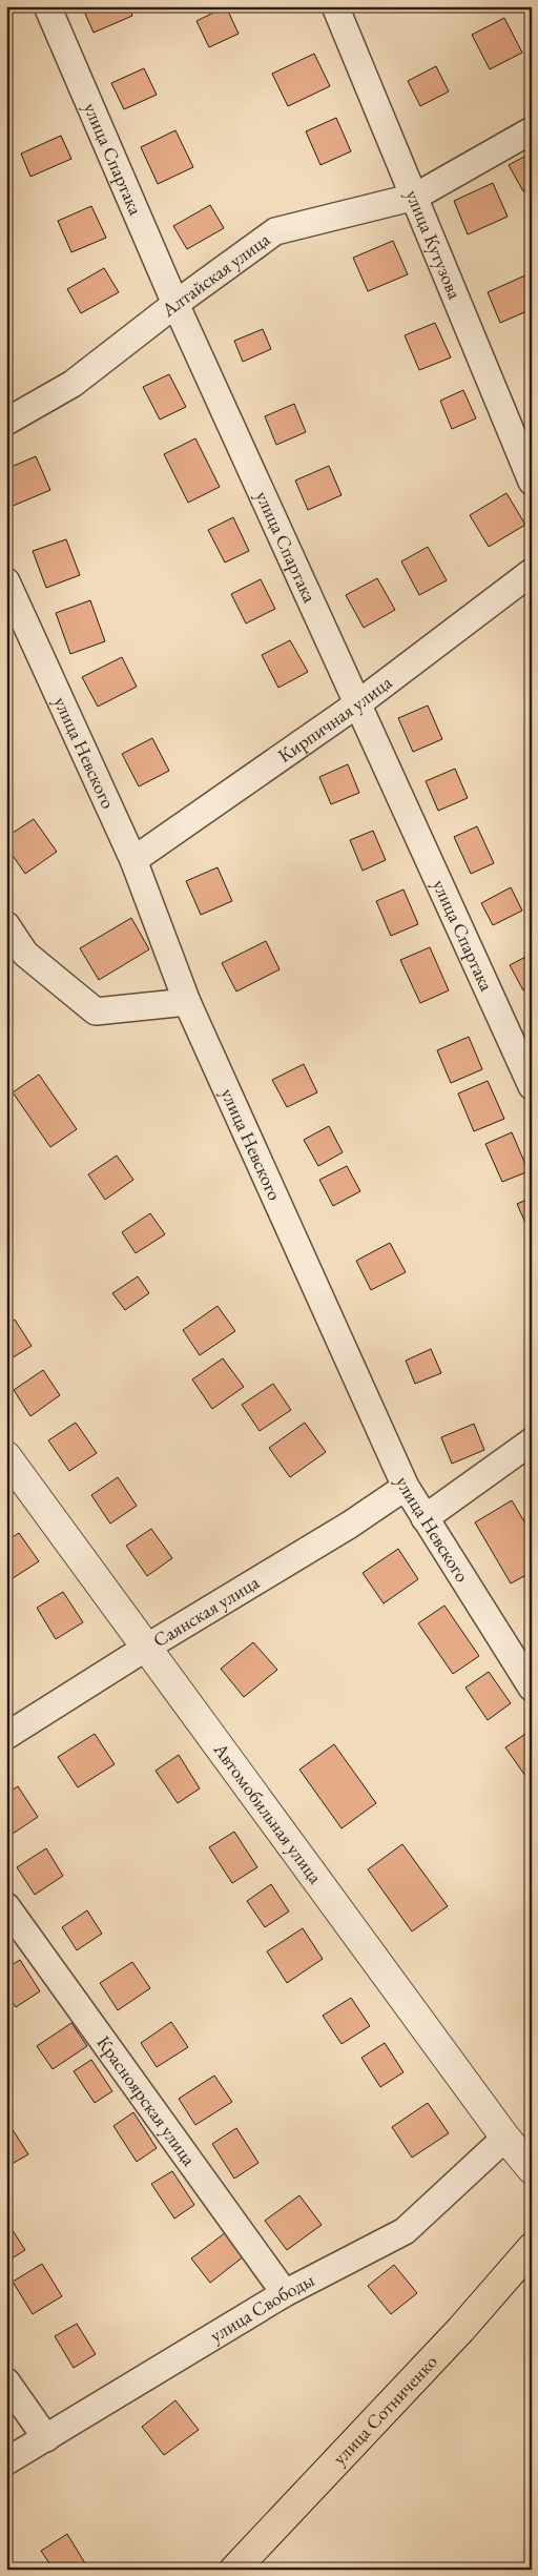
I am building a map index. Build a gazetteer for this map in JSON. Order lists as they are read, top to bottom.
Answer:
{
  "streets": {
    "main road": ["улица Сотниченко"],
    "street": [
      "улица Спартака",
      "улица Кутузова",
      "Алтайская улица",
      "Кирпичная улица",
      "улица Невского",
      "Саянская улица",
      "Автомобильная улица",
      "Красноярская улица",
      "улица Свободы"
    ]
  },
  "crossings": [
    ["улица Спартака", "Алтайская улица"],
    ["улица Спартака", "Кирпичная улица"],
    ["улица Кутузова", "Алтайская улица"],
    ["Кирпичная улица", "улица Невского"],
    ["улица Невского", "Саянская улица"],
    ["Саянская улица", "Автомобильная улица"],
    ["Автомобильная улица", "улица Свободы"],
    ["Красноярская улица", "улица Свободы"]
  ]
}
